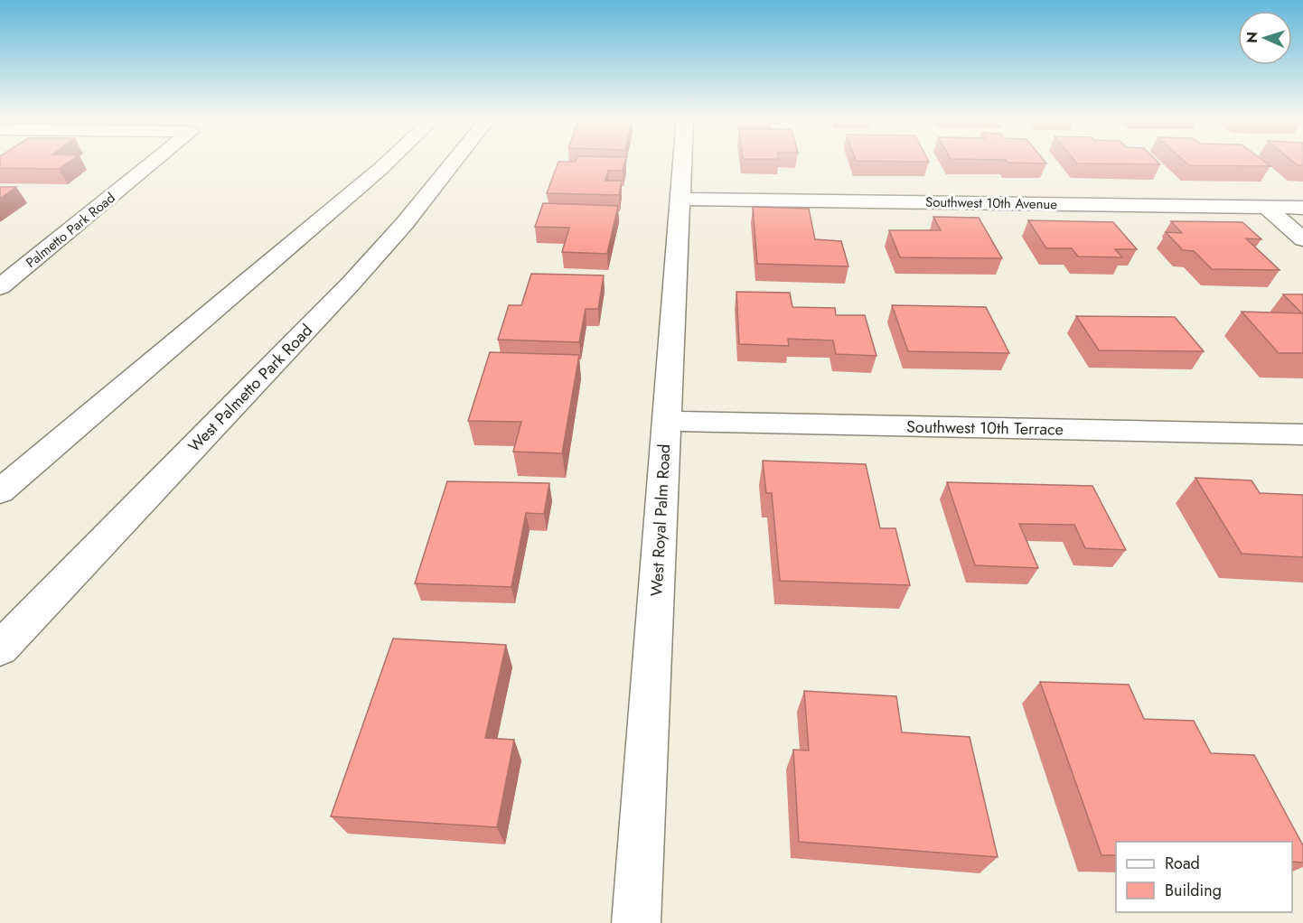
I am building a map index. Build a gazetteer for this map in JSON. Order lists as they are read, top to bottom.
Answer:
{
  "streets": {
    "street": [
      "Southwest 10th Avenue",
      "Palmetto Park Road",
      "West Palmetto Park Road",
      "Southwest 10th Terrace",
      "West Royal Palm Road"
    ]
  },
  "crossings": [
    ["Southwest 10th Avenue", "West Royal Palm Road"],
    ["Southwest 10th Terrace", "West Royal Palm Road"]
  ],
  "legend": ["Road", "Building"],
  "north": "left"
}
